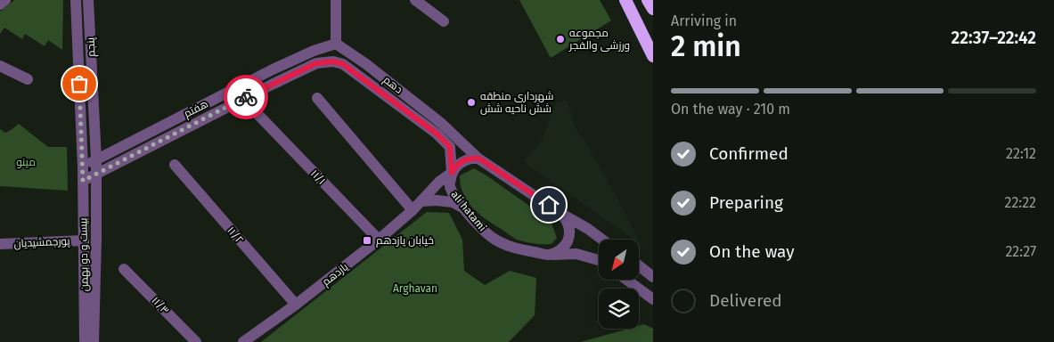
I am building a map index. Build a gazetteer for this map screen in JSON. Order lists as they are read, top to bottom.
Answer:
{
  "streets": {
    "street": [
      "پنجم",
      "دهم",
      "هفتم",
      "۱۱/۱",
      "ali hatami",
      "۱۱/۲",
      "پورجمشیدیان",
      "بیست و دو بهمن",
      "یازدهم",
      "۱۱/۳"
    ]
  },
  "crossings": [
    ["پنجم", "هفتم"],
    ["پنجم", "بیست و دو بهمن"],
    ["دهم", "هفتم"],
    ["دهم", "ali hatami"],
    ["دهم", "یازدهم"],
    ["هفتم", "بیست و دو بهمن"],
    ["۱۱/۱", "یازدهم"],
    ["ali hatami", "یازدهم"],
    ["۱۱/۲", "یازدهم"],
    ["پورجمشیدیان", "بیست و دو بهمن"]
  ],
  "parks": ["مینو", "Arghavan"],
  "places": {
    "other": ["مجموعه ورزشی والفجر", "شهرداری منطقه شش ناحیه شش"],
    "transit": ["خیابان یازدهم"]
  },
  "north": "bottom left",
  "page": {
    "heading": ["2 min", "Arriving in", "22:37–22:42"],
    "bar": "On the way · 210 m",
    "list": [
      ["Confirmed", "22:12"],
      ["Preparing", "22:22"],
      ["On the way", "22:27"],
      "Delivered"
    ]
  }
}
